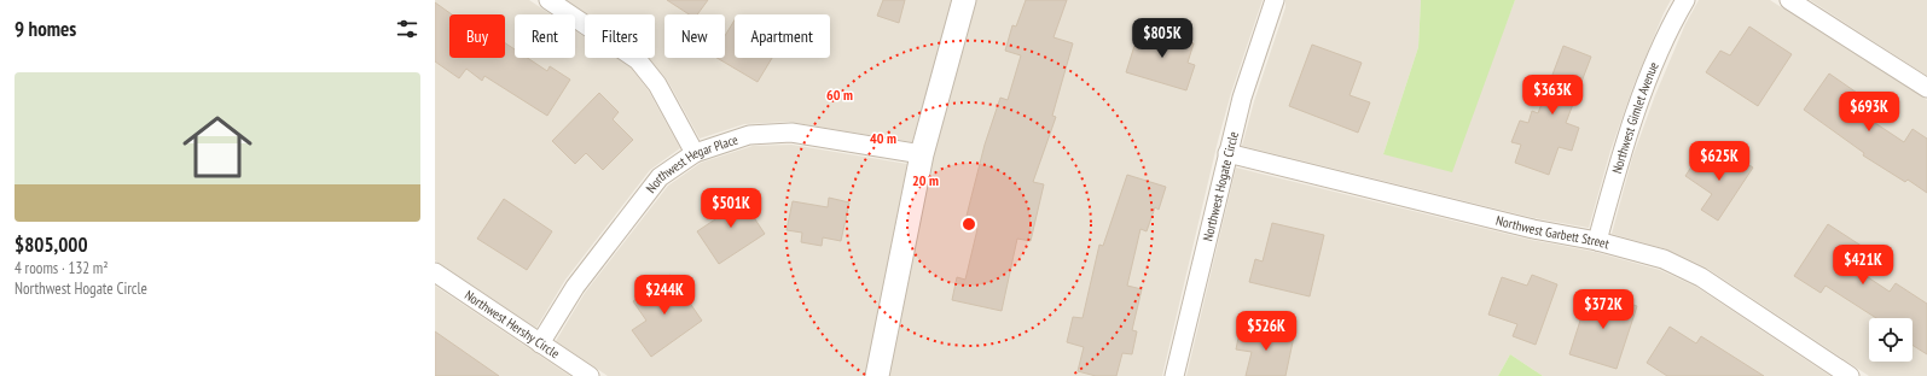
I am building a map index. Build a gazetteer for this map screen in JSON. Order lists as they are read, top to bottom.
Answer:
{
  "streets": {
    "street": [
      "Northwest Gimlet Avenue",
      "Northwest Hegar Place",
      "Northwest Hogate Circle",
      "Northwest Garbett Street",
      "Northwest Hershy Circle"
    ]
  },
  "crossings": [
    ["Northwest Gimlet Avenue", "Northwest Garbett Street"],
    ["Northwest Hegar Place", "Northwest Hershy Circle"],
    ["Northwest Hogate Circle", "Northwest Garbett Street"]
  ],
  "page": {
    "heading": "9 homes",
    "chip": [
      "Buy",
      "Rent",
      "Filters",
      "New",
      "Apartment"
    ],
    "price": [
      "$805K",
      "$363K",
      "$693K",
      "$625K",
      "$501K",
      "$421K",
      "$244K",
      "$372K",
      "$526K"
    ],
    "list": [
      {
        "name": "$805,000",
        "note": "4 rooms · 132 m² · Northwest Hogate Circle"
      }
    ]
  },
  "rings": ["60 m", "40 m", "20 m"]
}
